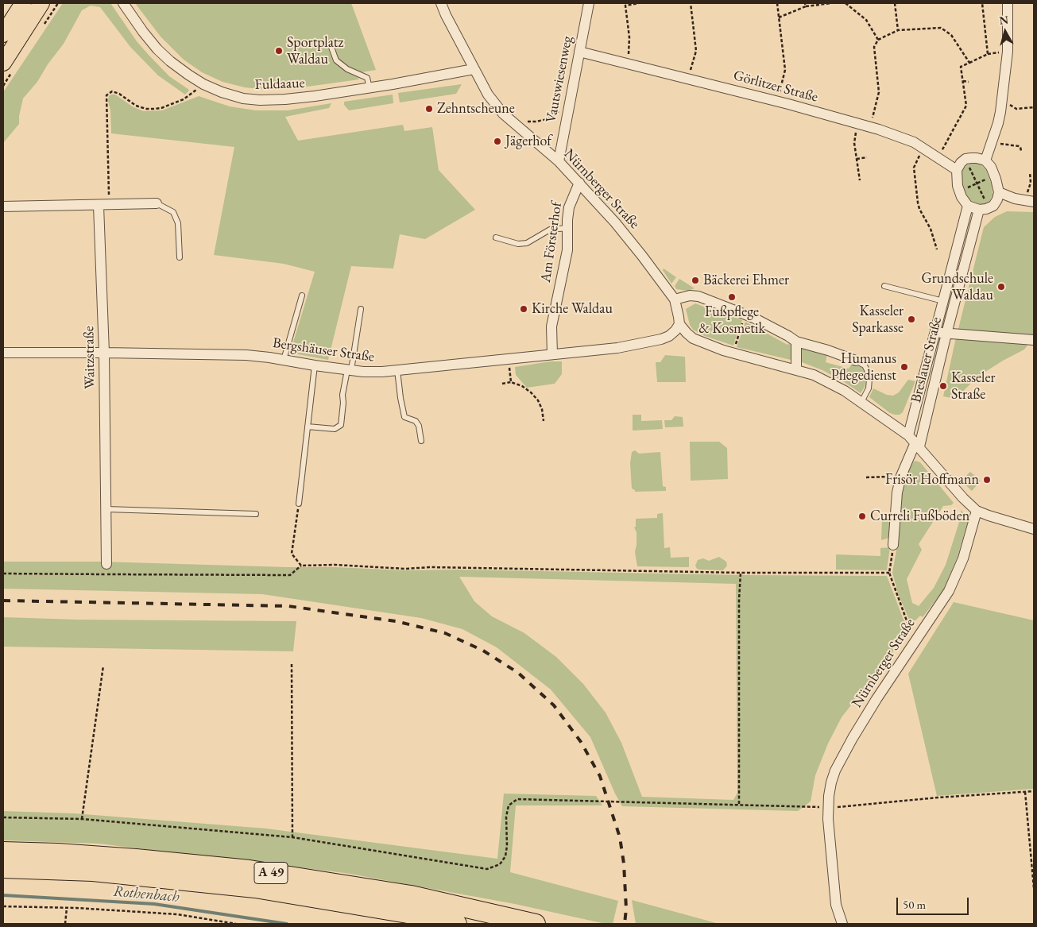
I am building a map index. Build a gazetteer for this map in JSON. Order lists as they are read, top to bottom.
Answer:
{
  "streets": {
    "highway": ["A 49"],
    "street": [
      "Vautswiesenweg",
      "Fuldaaue",
      "Görlitzer Straße",
      "Nürnberger Straße",
      "Am Försterhof",
      "Bergshäuser Straße",
      "Waitzstraße",
      "Breslauer Straße"
    ]
  },
  "crossings": [
    ["Vautswiesenweg", "Görlitzer Straße"],
    ["Vautswiesenweg", "Nürnberger Straße"],
    ["Fuldaaue", "Nürnberger Straße"],
    ["Nürnberger Straße", "Am Försterhof"],
    ["Nürnberger Straße", "Bergshäuser Straße"],
    ["Am Försterhof", "Bergshäuser Straße"],
    ["Bergshäuser Straße", "Waitzstraße"]
  ],
  "water": ["Rothenbach"],
  "places": [
    "Sportplatz Waldau",
    "Zehntscheune",
    "Jägerhof",
    "Bäckerei Ehmer",
    "Grundschule Waldau",
    "Fußpflege & Kosmetik",
    "Kirche Waldau",
    "Kasseler Sparkasse",
    "Humanus Pflegedienst",
    "Kasseler Straße",
    "Frisör Hoffmann",
    "Curreli Fußböden"
  ],
  "scale_bar": "50 m",
  "north": "top"
}
